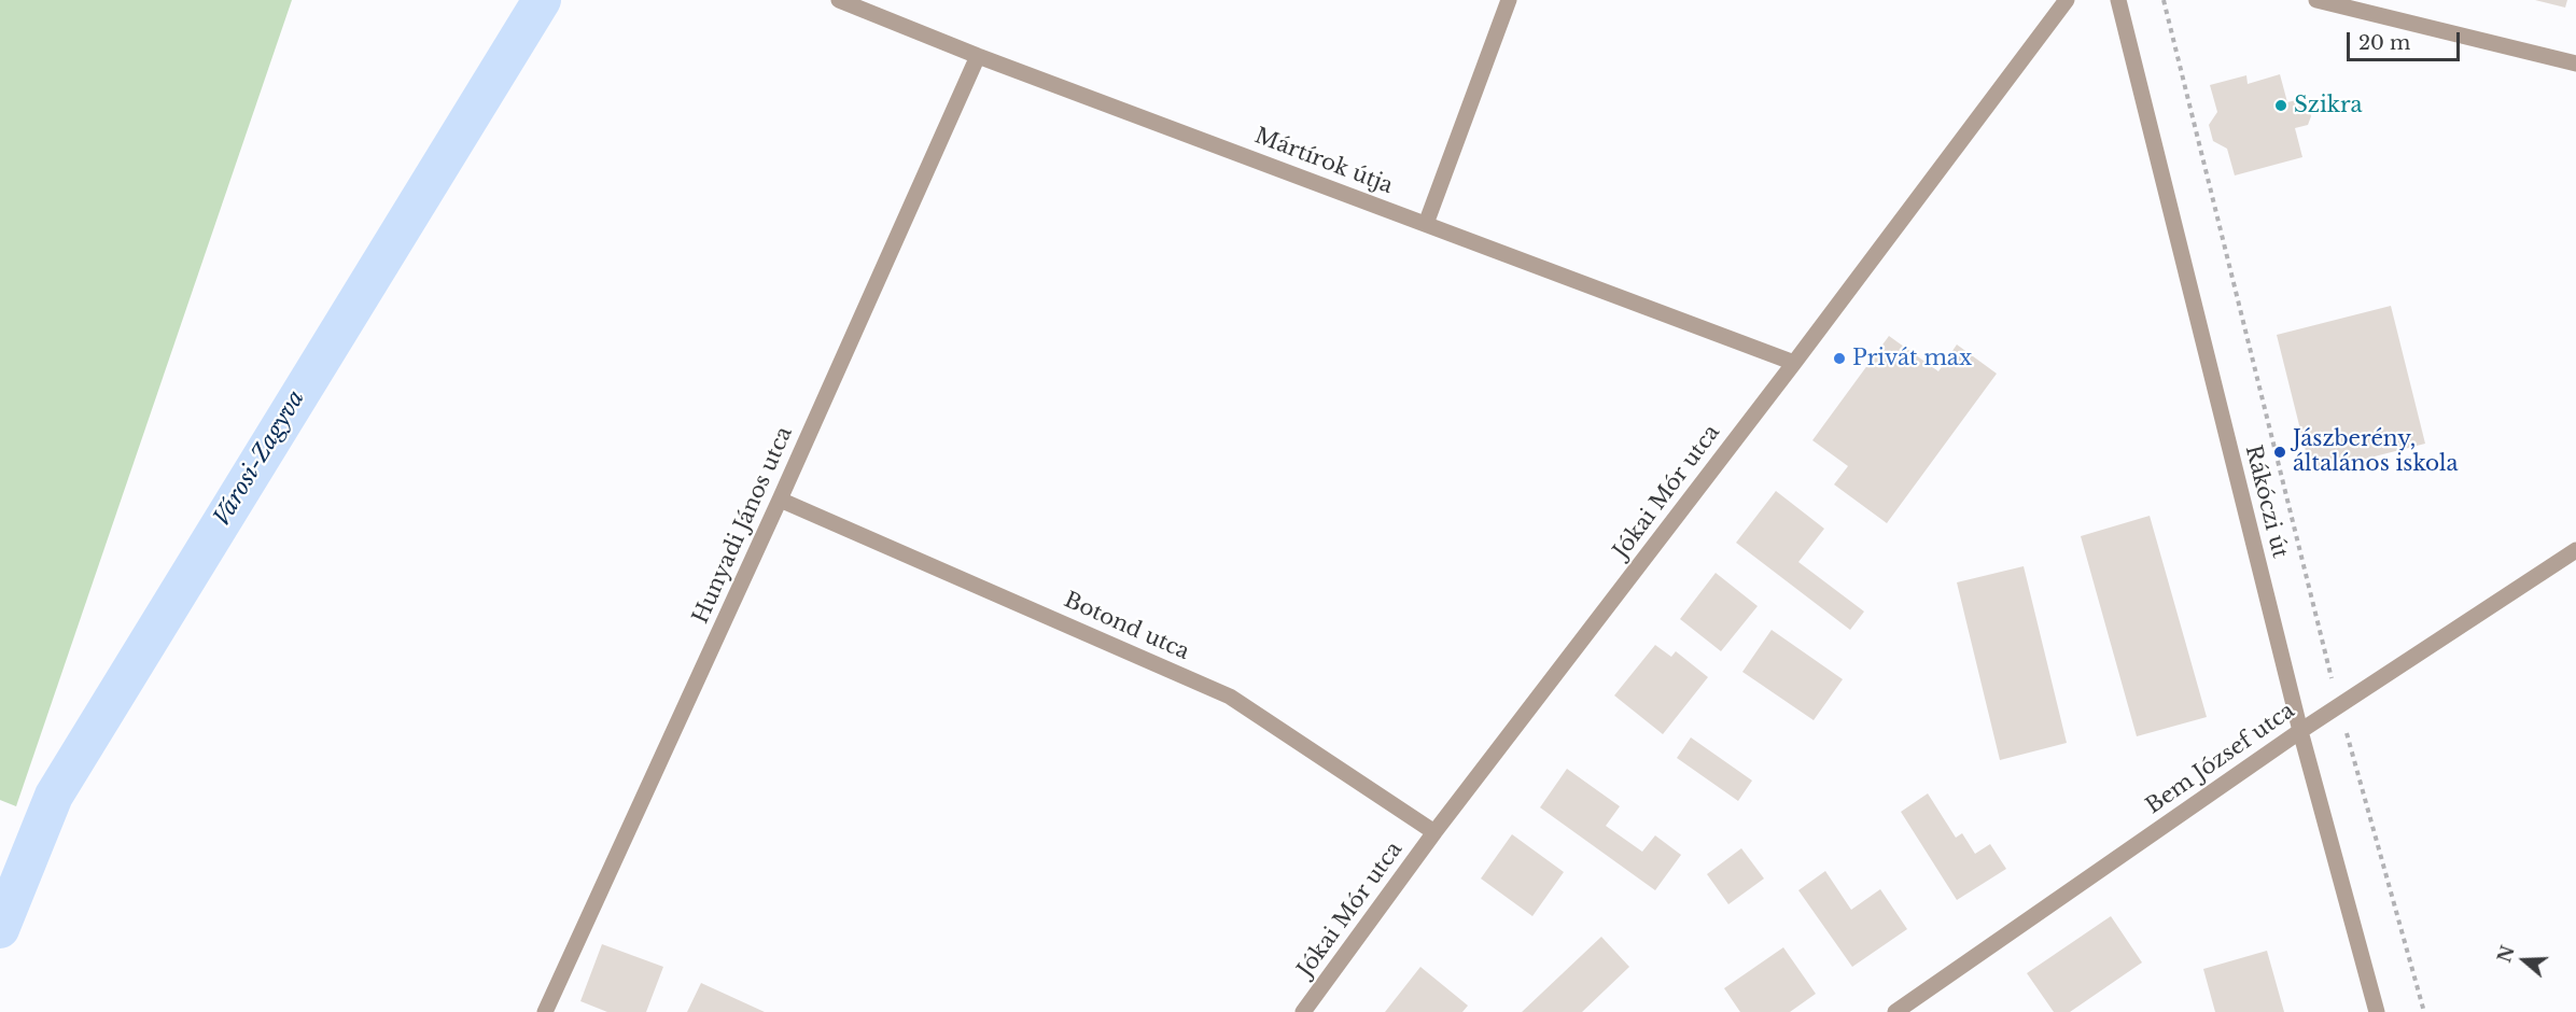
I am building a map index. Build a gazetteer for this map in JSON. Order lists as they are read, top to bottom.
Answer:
{
  "streets": {
    "street": [
      "Mártírok útja",
      "Jókai Mór utca",
      "Rákóczi út",
      "Hunyadi János utca",
      "Botond utca",
      "Bem József utca"
    ]
  },
  "crossings": [
    ["Mártírok útja", "Jókai Mór utca"],
    ["Mártírok útja", "Hunyadi János utca"],
    ["Jókai Mór utca", "Botond utca"],
    ["Rákóczi út", "Bem József utca"],
    ["Hunyadi János utca", "Botond utca"]
  ],
  "water": ["Városi-Zagyva"],
  "places": ["Szikra", "Privát max", "Jászberény, általános iskola"],
  "scale_bar": "20 m",
  "north": "left"
}
